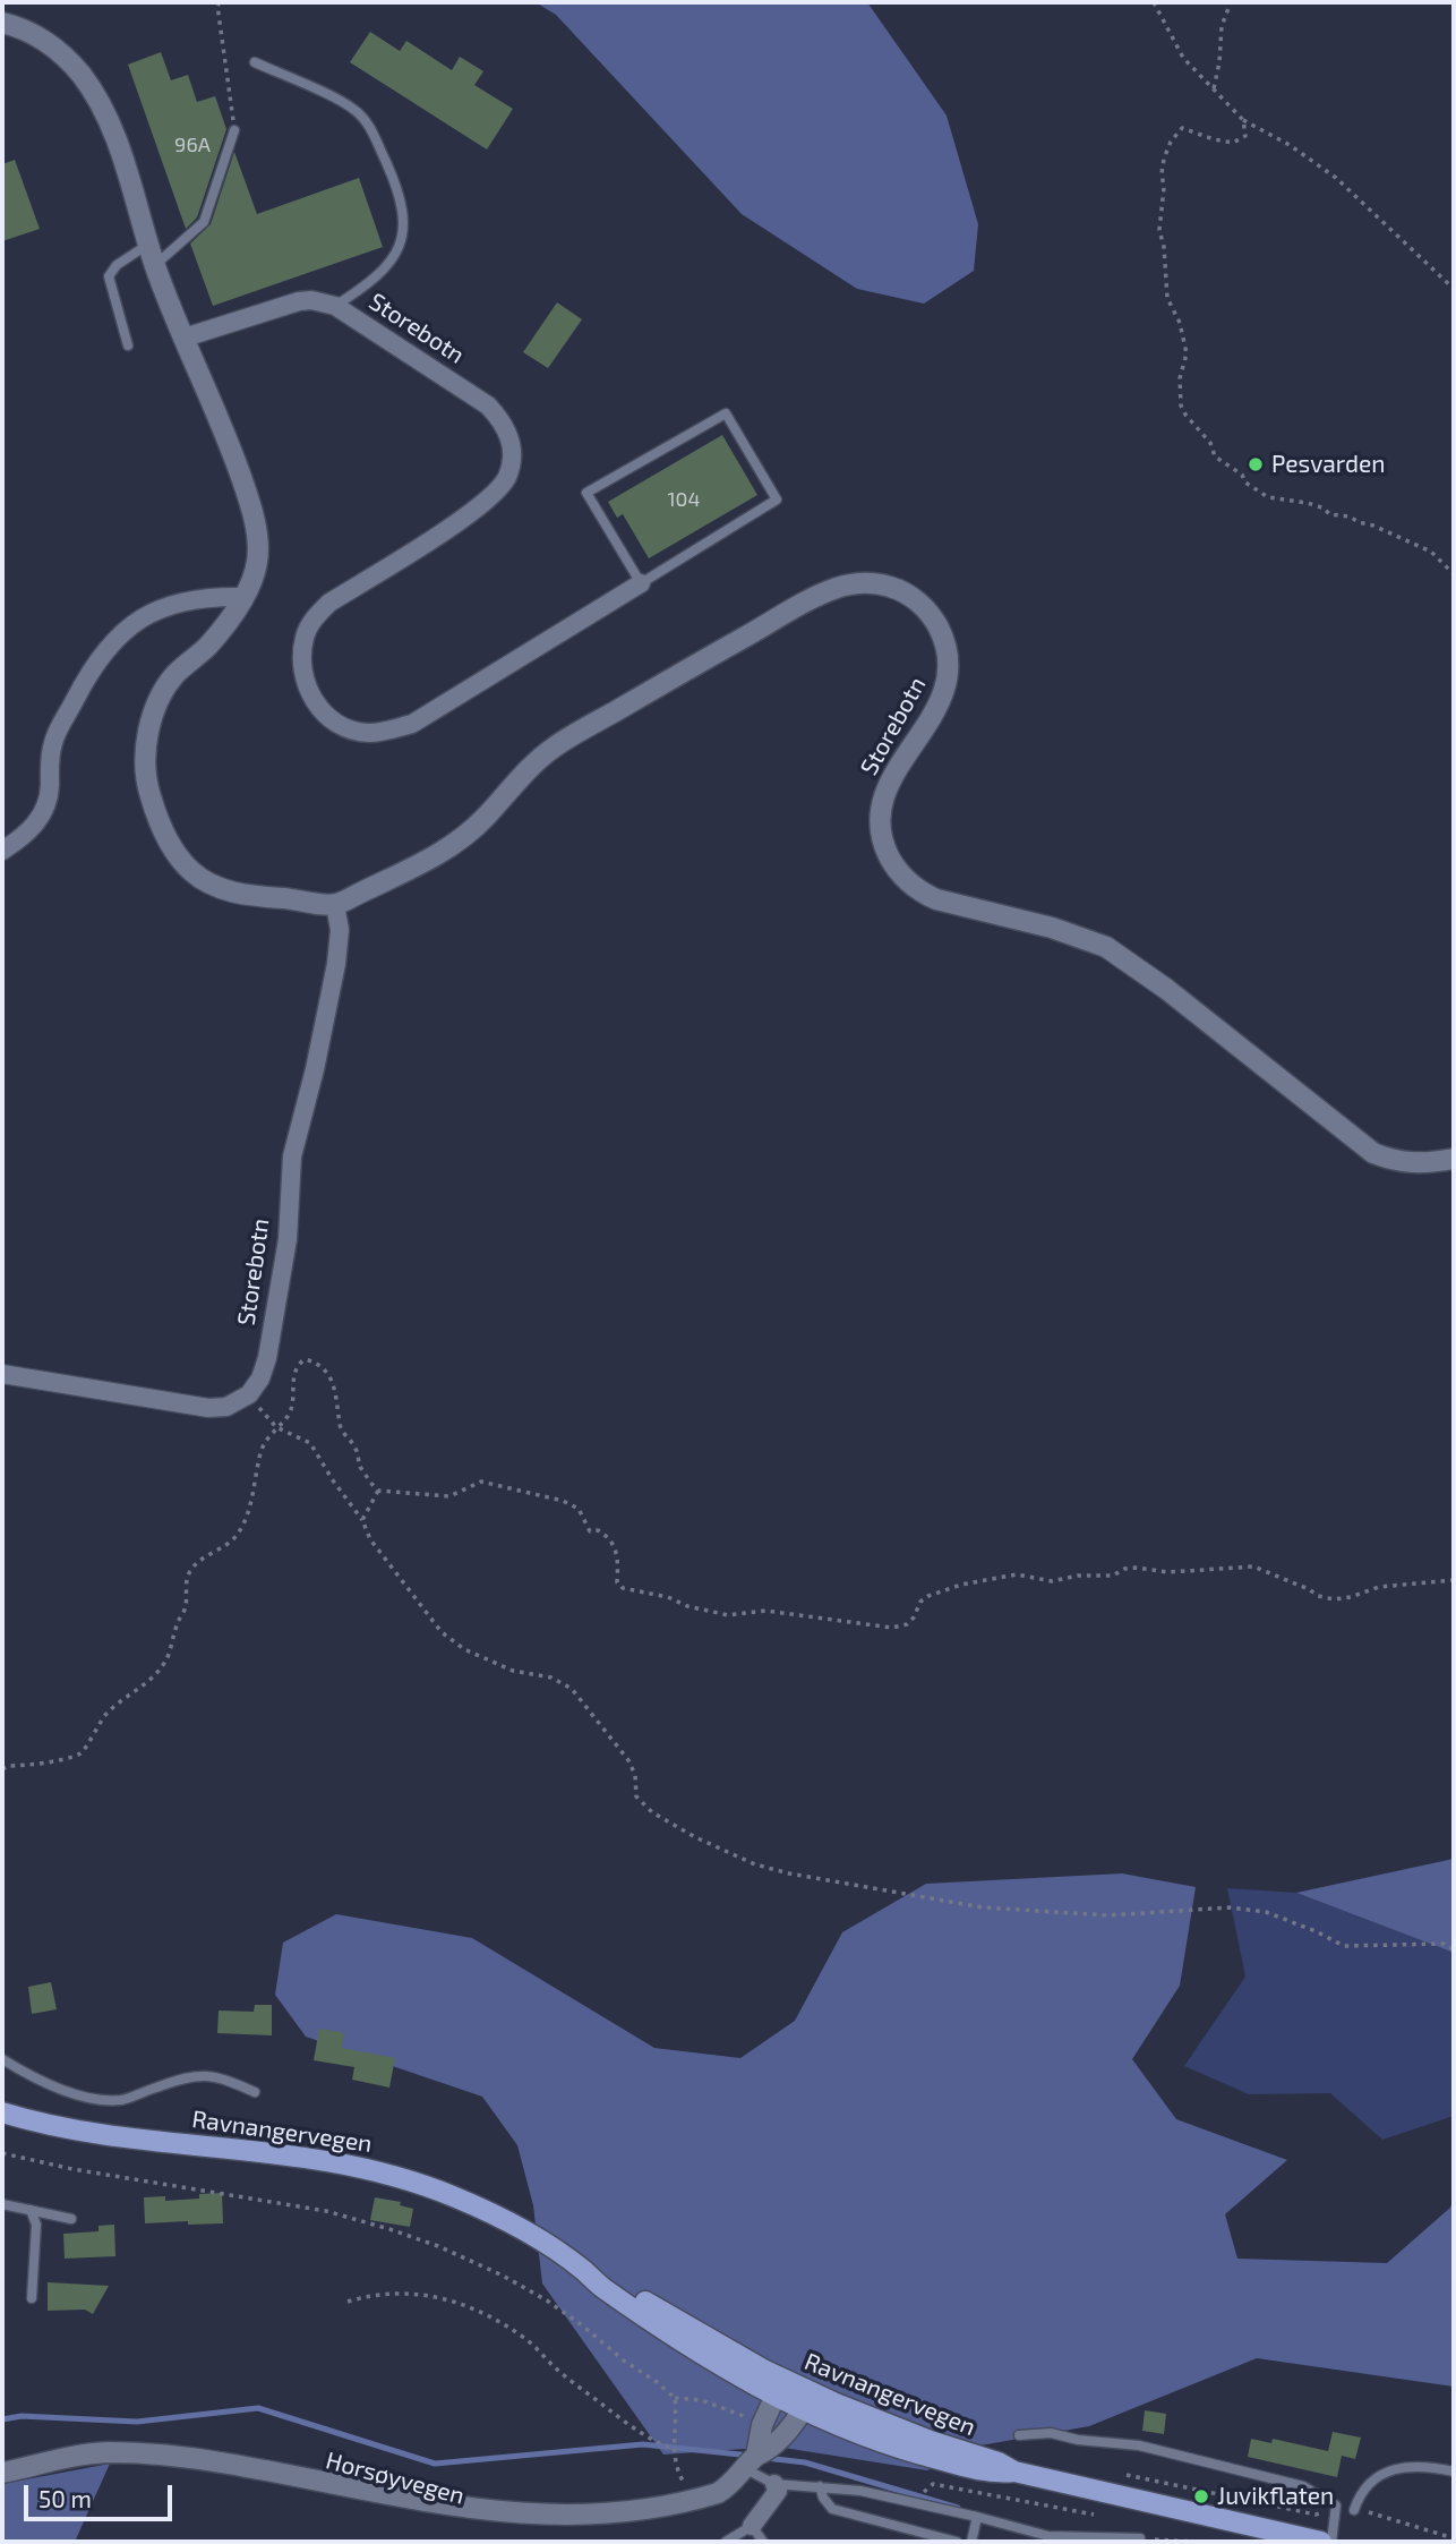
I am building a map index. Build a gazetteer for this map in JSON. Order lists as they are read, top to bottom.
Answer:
{
  "streets": {
    "main road": ["Ravnangervegen"],
    "street": ["Storebotn", "Horsøyvegen"]
  },
  "places": ["Pesvarden", "Juvikflaten"],
  "house_numbers": ["96A", "104"],
  "scale_bar": "50 m"
}
